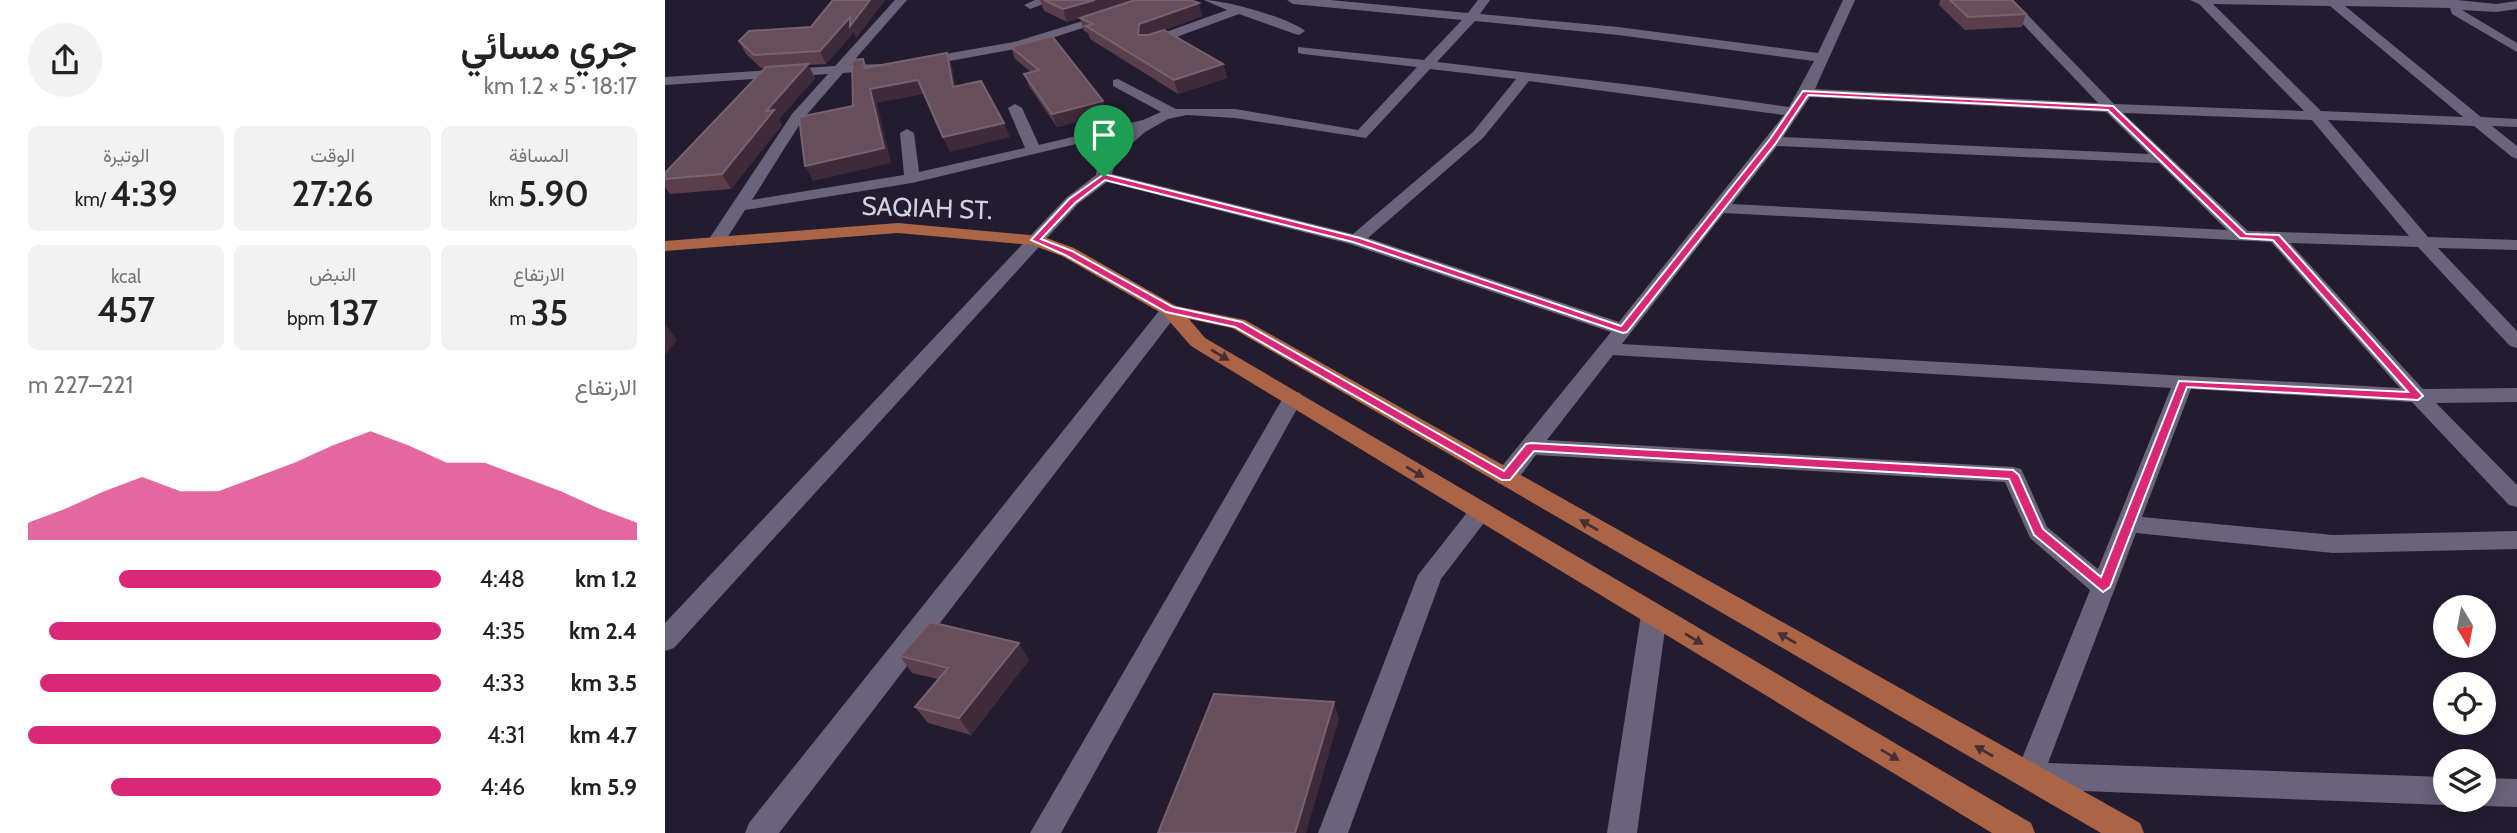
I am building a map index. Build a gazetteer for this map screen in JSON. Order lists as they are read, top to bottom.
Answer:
{
  "streets": {
    "main road": ["SAQIAH ST."]
  },
  "north": "bottom",
  "page": {
    "heading": ["جري مسائي", "18:17 · 5 × 1.2 km"],
    "stats": [
      ["المسافة", "5.90 km"],
      ["الوقت", "27:26"],
      ["الوتيرة", "4:39 /km"],
      ["الارتفاع", "35 m"],
      ["النبض", "137 bpm"],
      ["kcal", "457"]
    ],
    "chart": ["الارتفاع", "221–227 m"],
    "list": [
      {
        "name": "1.2 km",
        "note": "4:48"
      },
      {
        "name": "2.4 km",
        "note": "4:35"
      },
      {
        "name": "3.5 km",
        "note": "4:33"
      },
      {
        "name": "4.7 km",
        "note": "4:31"
      },
      {
        "name": "5.9 km",
        "note": "4:46"
      }
    ]
  }
}
